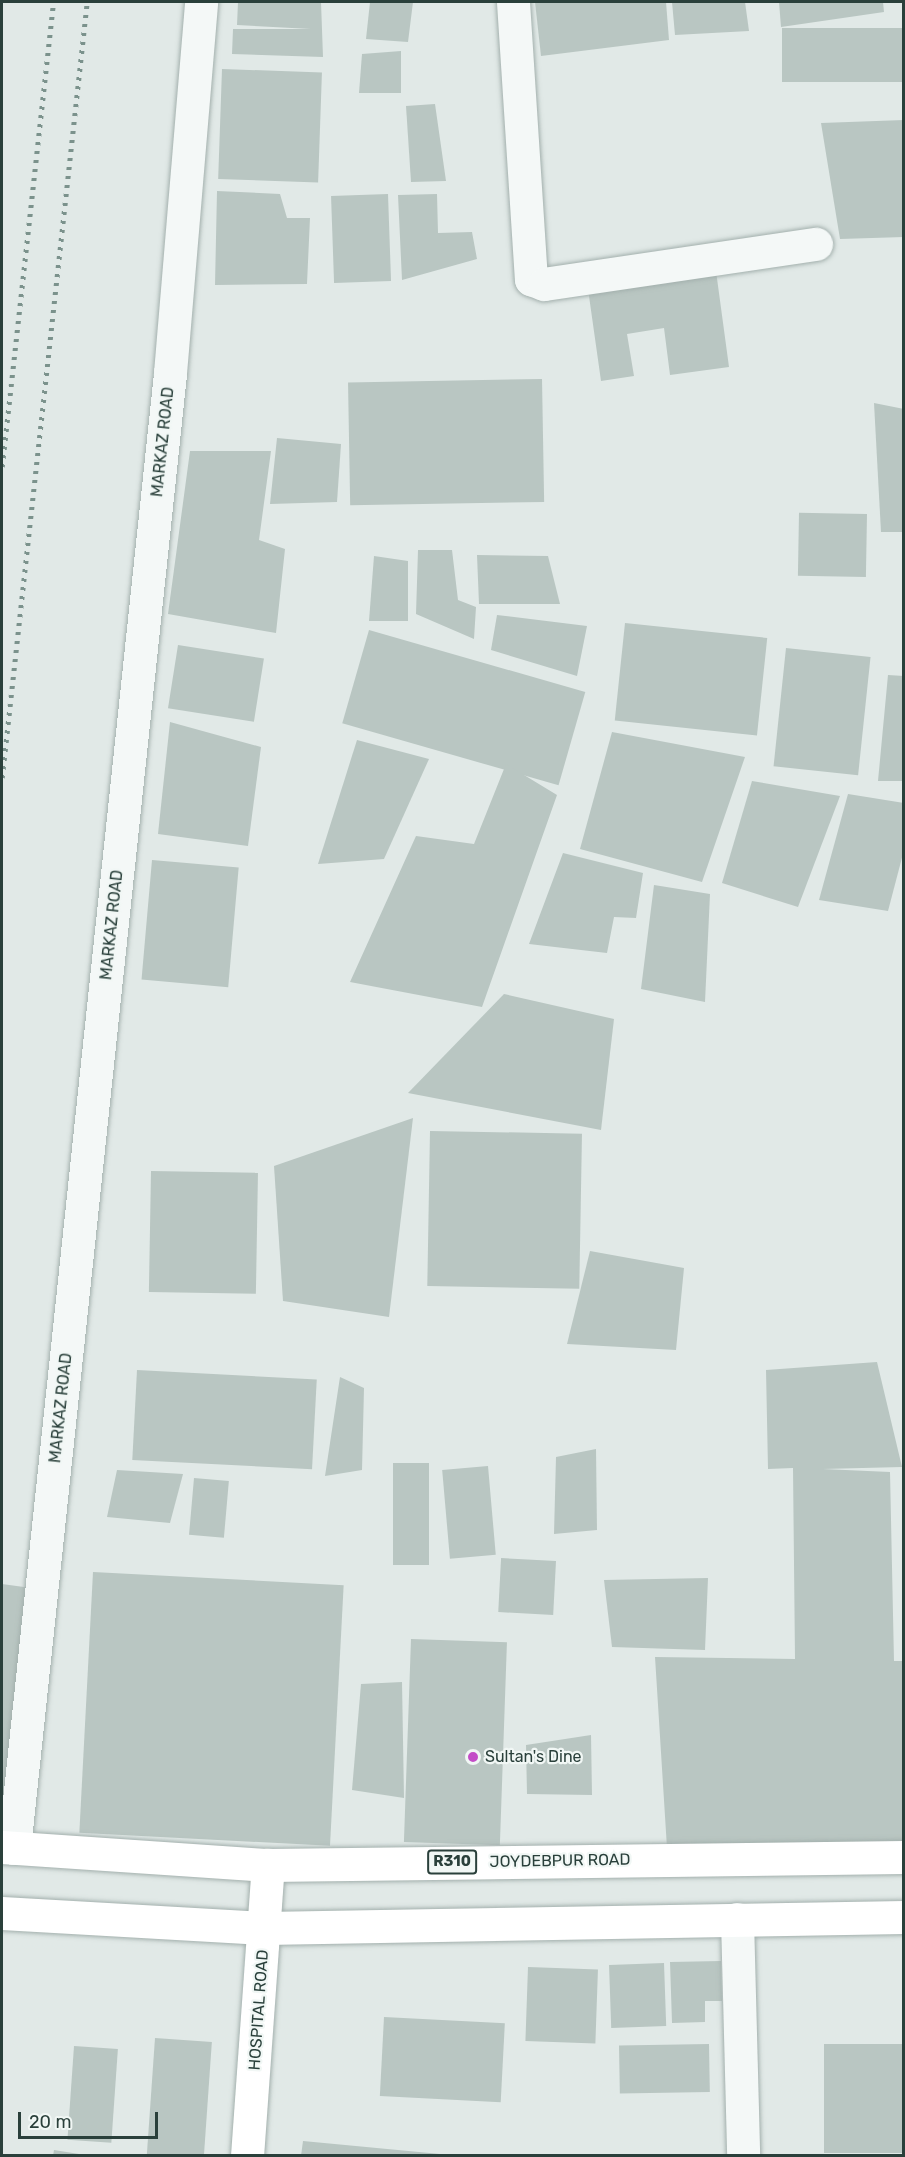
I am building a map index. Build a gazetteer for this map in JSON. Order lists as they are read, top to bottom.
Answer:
{
  "streets": {
    "main road": ["JOYDEBPUR ROAD", "R310", "HOSPITAL ROAD"],
    "street": ["MARKAZ ROAD"]
  },
  "crossings": [
    ["MARKAZ ROAD", "JOYDEBPUR ROAD"],
    ["JOYDEBPUR ROAD", "HOSPITAL ROAD"]
  ],
  "places": ["Sultan's Dine"],
  "scale_bar": "20 m"
}
